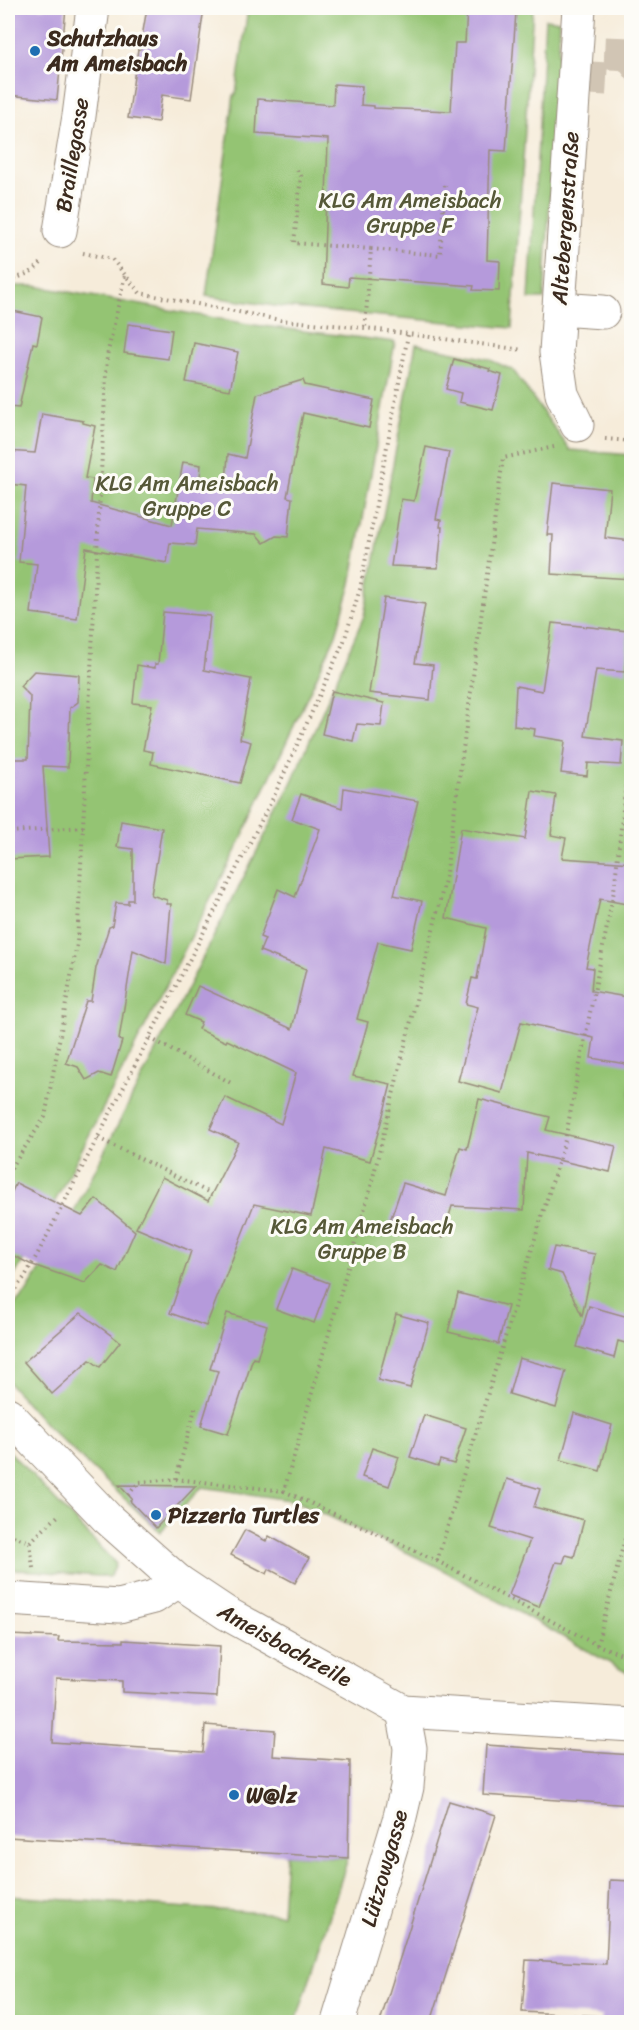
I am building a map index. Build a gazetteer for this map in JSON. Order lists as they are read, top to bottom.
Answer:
{
  "streets": {
    "street": [
      "Braillegasse",
      "Altebergenstraße",
      "Ameisbachzeile",
      "Lützowgasse"
    ]
  },
  "crossings": [
    ["Ameisbachzeile", "Lützowgasse"]
  ],
  "parks": ["KLG Am Ameisbach Gruppe F", "KLG Am Ameisbach Gruppe C", "KLG Am Ameisbach Gruppe B"],
  "places": ["Schutzhaus Am Ameisbach", "Pizzeria Turtles", "W@lz"]
}
